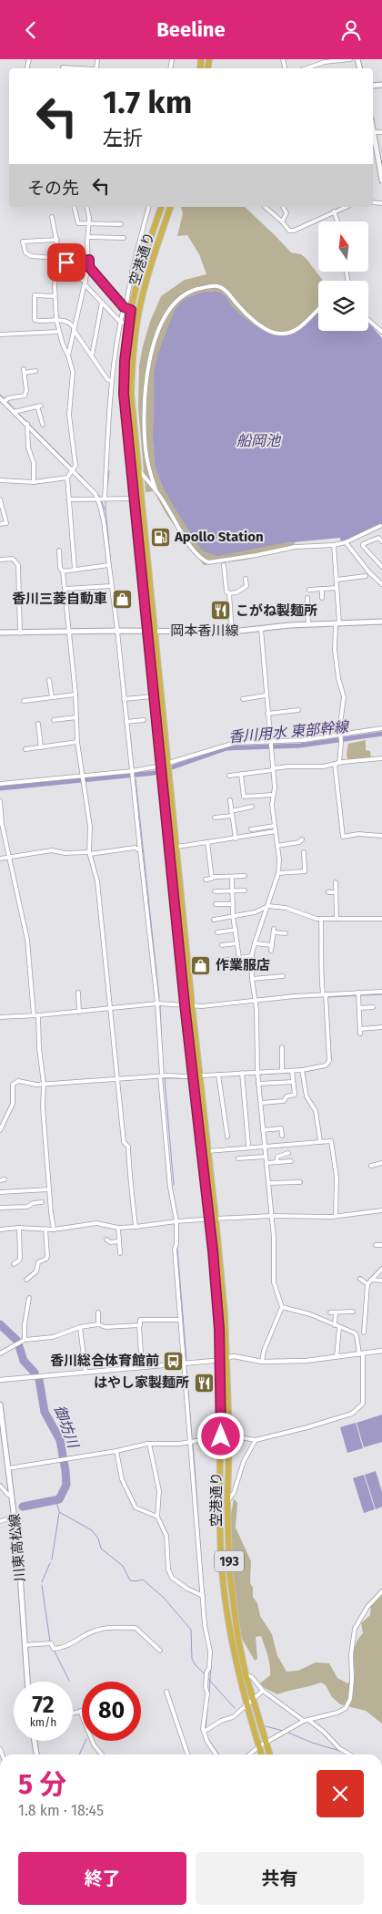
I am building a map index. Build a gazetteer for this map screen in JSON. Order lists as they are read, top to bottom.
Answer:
{
  "streets": {
    "highway": ["空港通り", "193"],
    "main road": ["岡本香川線", "川東高松線"]
  },
  "crossings": [
    ["空港通り", "岡本香川線"]
  ],
  "water": ["船岡池", "香川用水 東部幹線", "御坊川"],
  "places": {
    "fuel station": ["Apollo Station"],
    "shop": ["香川三菱自動車", "作業服店"],
    "restaurant": ["こがね製麺所", "はやし家製麺所"],
    "bus stop": ["香川総合体育館前"]
  },
  "north": "top",
  "page": {
    "header": "Beeline",
    "turn": ["1.7 km", "左折"],
    "then": "その先",
    "speed": "72 km/h",
    "limit": "80",
    "heading": ["5 分", "1.8 km · 18:45"],
    "buttons": ["終了", "共有"]
  }
}
